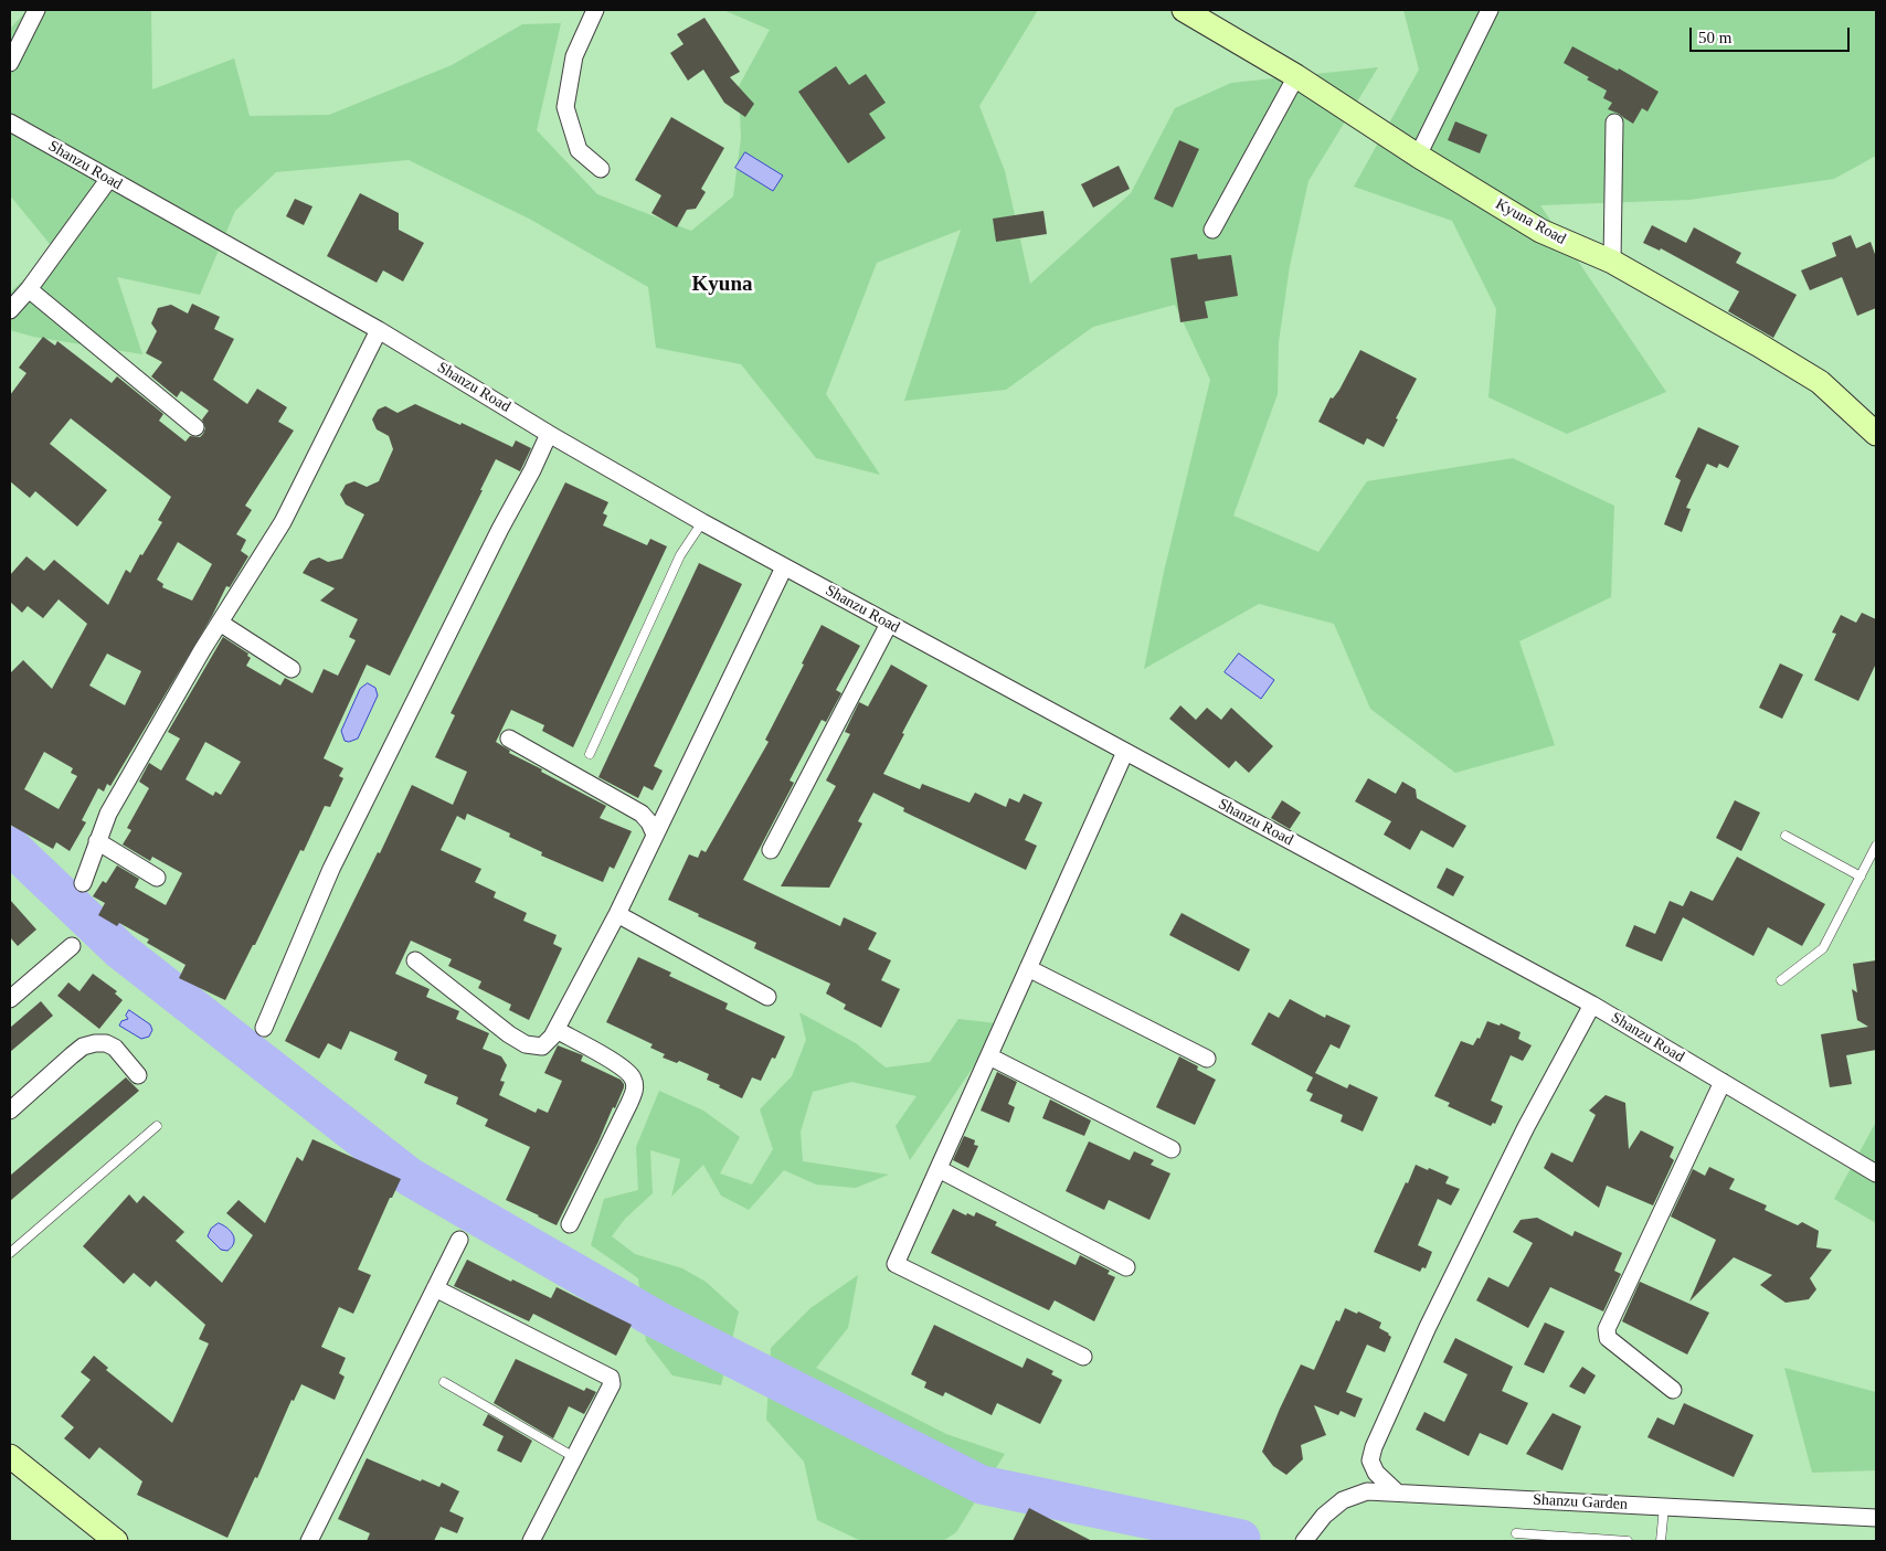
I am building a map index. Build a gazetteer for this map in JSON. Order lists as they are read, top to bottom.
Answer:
{
  "streets": {
    "main road": ["Kyuna Road"],
    "street": ["Shanzu Road", "Shanzu Garden"]
  },
  "districts": ["Kyuna"],
  "scale_bar": "50 m"
}
